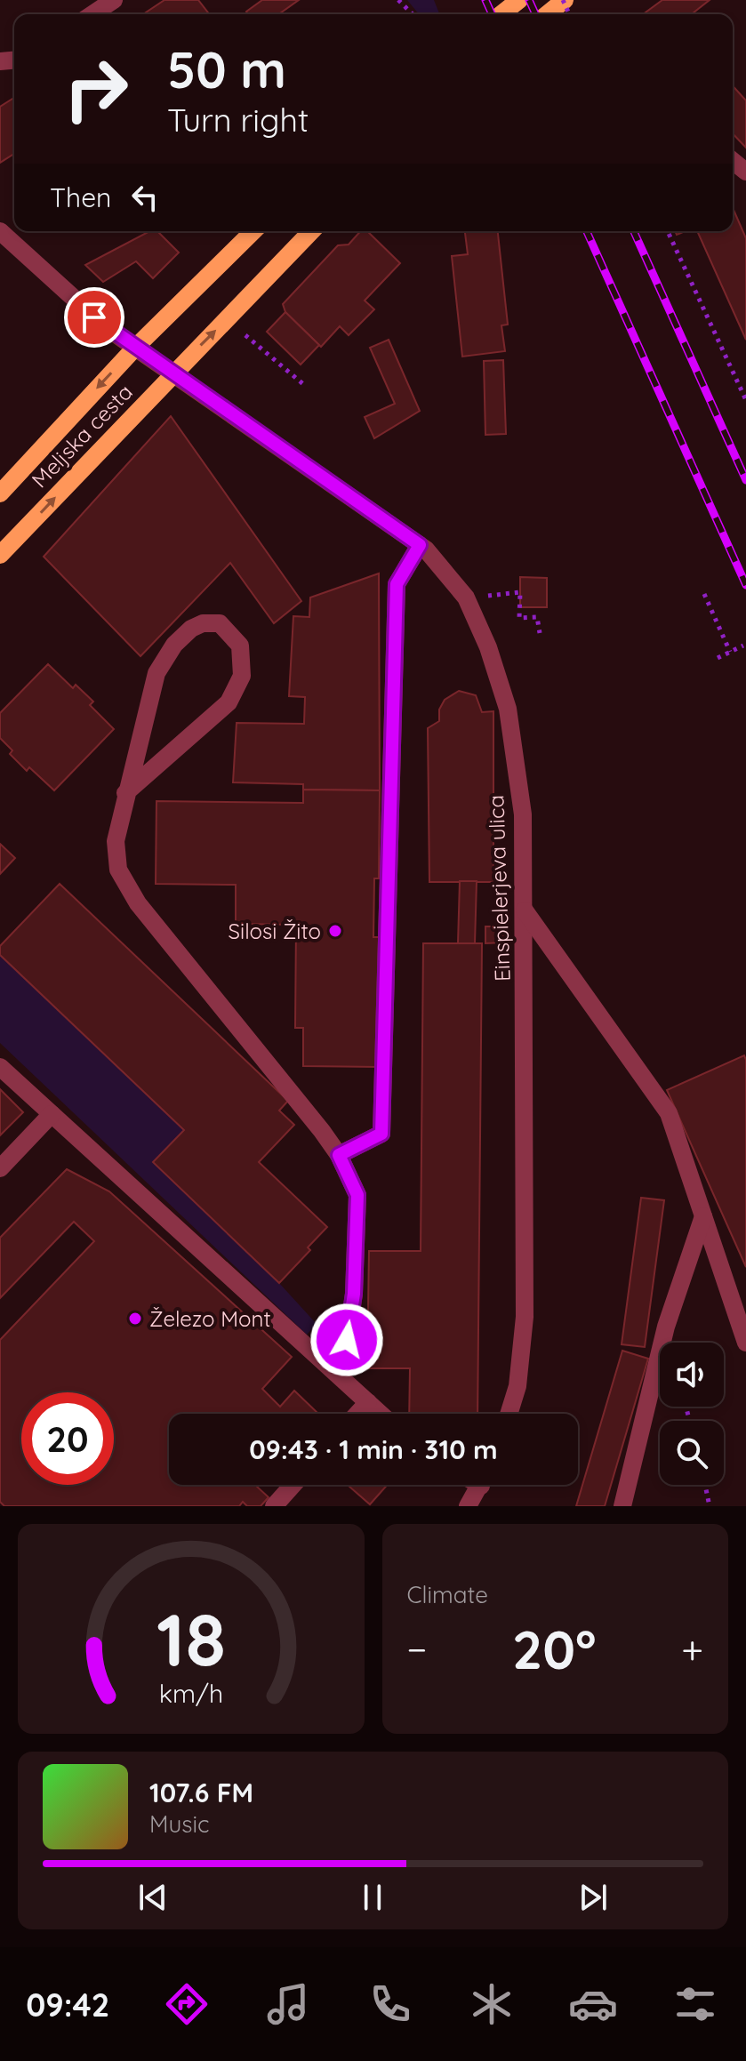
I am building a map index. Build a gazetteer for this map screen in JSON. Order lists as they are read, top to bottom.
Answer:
{
  "streets": {
    "main road": ["Meljska cesta"],
    "street": ["Einspielerjeva ulica"]
  },
  "crossings": [
    ["Meljska cesta", "Einspielerjeva ulica"]
  ],
  "places": ["Silosi Žito", "Železo Mont"],
  "page": {
    "turn": ["50 m", "Turn right"],
    "then": "Then",
    "limit": "20",
    "trip": "09:43 · 1 min · 310 m",
    "tile": "Climate",
    "heat": ["−", "20°", "+"],
    "song": ["107.6 FM", "Music"],
    "tabs": "09:42",
    "gauge": ["18", "km/h"]
  }
}
